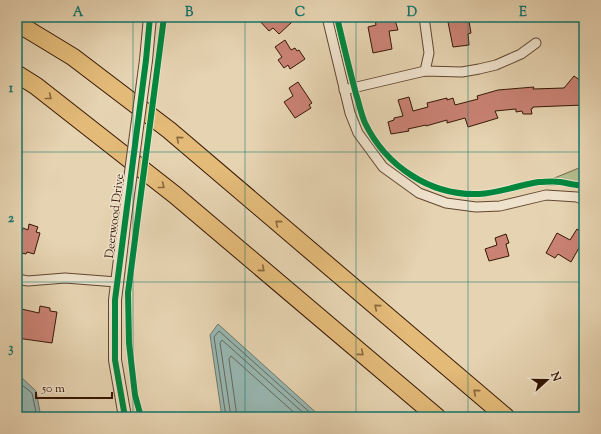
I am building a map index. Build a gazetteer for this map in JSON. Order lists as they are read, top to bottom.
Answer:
{
  "streets": {
    "street": ["Deerwood Drive"]
  },
  "scale_bar": "50 m",
  "north": "right",
  "grid": {
    "columns": [
      "A",
      "B",
      "C",
      "D",
      "E"
    ],
    "rows": ["1", "2", "3"]
  }
}
